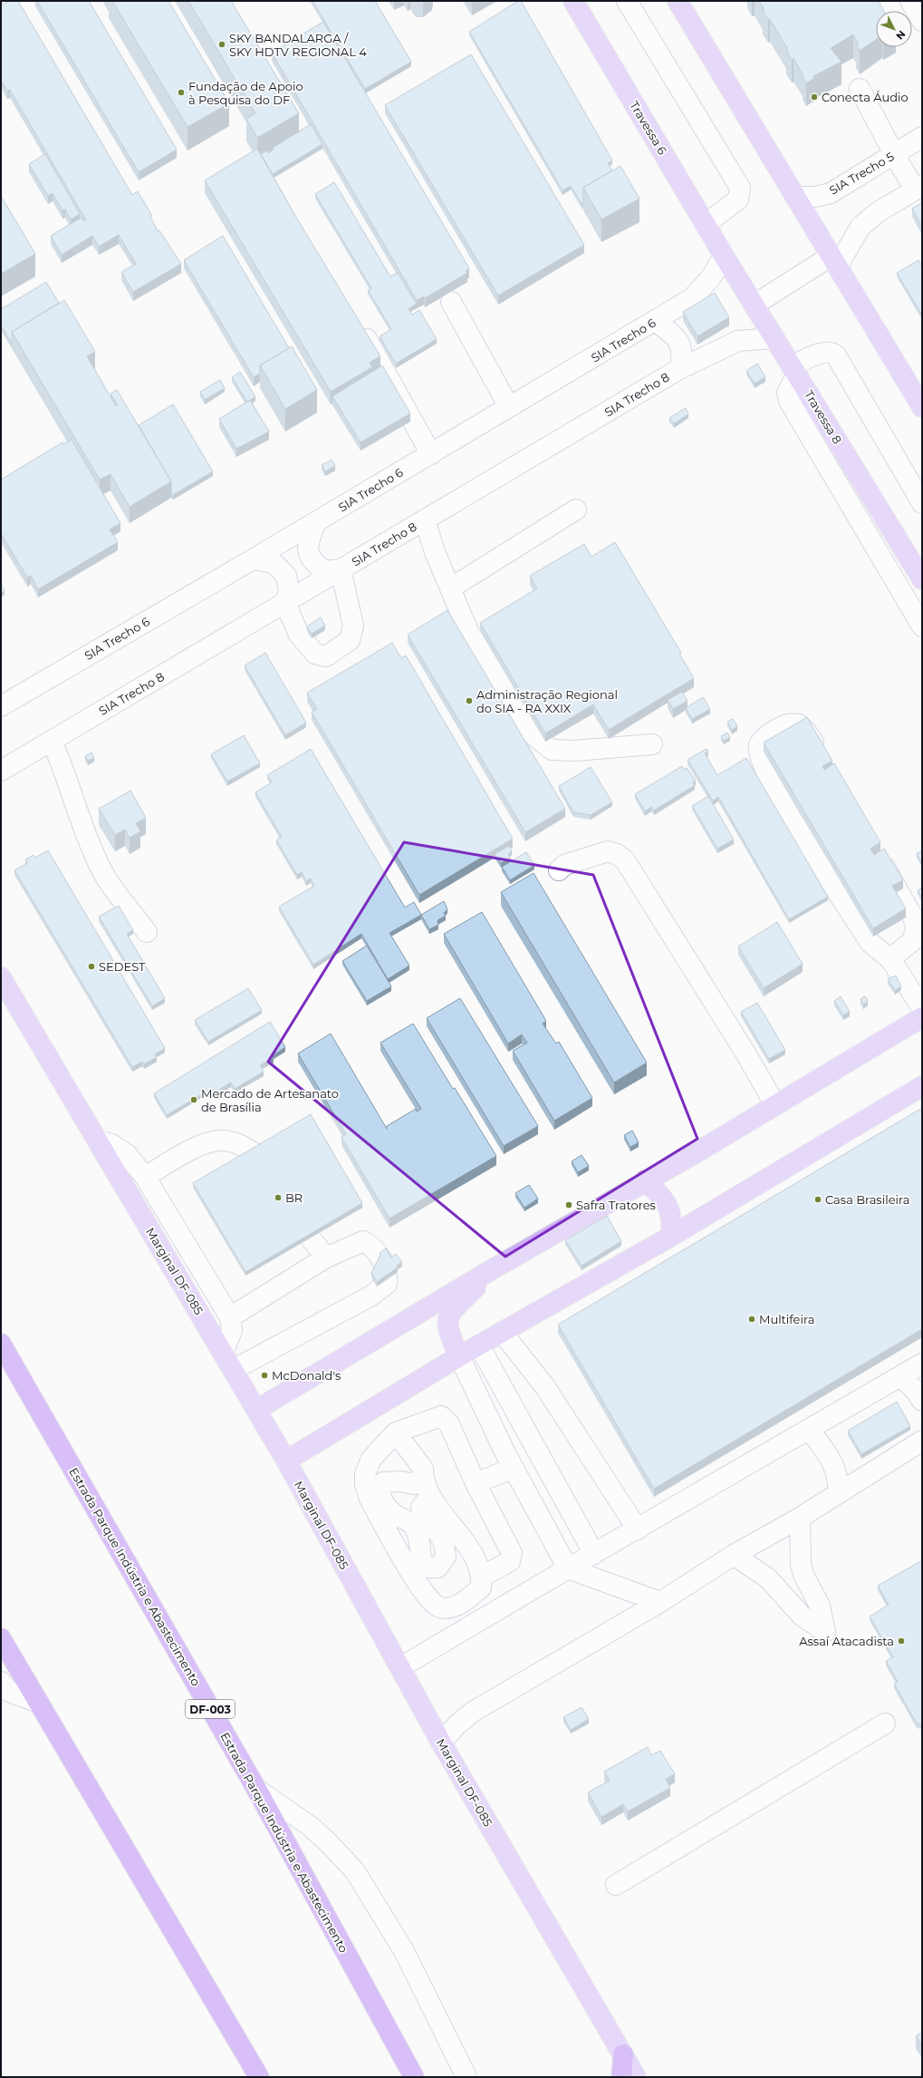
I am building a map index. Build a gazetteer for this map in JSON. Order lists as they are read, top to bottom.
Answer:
{
  "streets": {
    "highway": ["Estrada Parque Indústria e Abastecimento", "DF-003"],
    "main road": ["Travessa 6", "Travessa 8", "Marginal DF-085"],
    "street": ["SIA Trecho 5", "SIA Trecho 6", "SIA Trecho 8"]
  },
  "crossings": [
    ["Travessa 6", "SIA Trecho 6"],
    ["Travessa 6", "Travessa 8"],
    ["SIA Trecho 6", "Travessa 8"],
    ["SIA Trecho 8", "Travessa 8"]
  ],
  "places": [
    "SKY BANDALARGA / SKY HDTV REGIONAL 4",
    "Fundação de Apoio à Pesquisa do DF",
    "Conecta Áudio",
    "Administração Regional do SIA - RA XXIX",
    "SEDEST",
    "Mercado de Artesanato de Brasília",
    "BR",
    "Casa Brasileira",
    "Safra Tratores",
    "Multifeira",
    "McDonald's",
    "Assaí Atacadista"
  ],
  "north": "bottom right"
}
